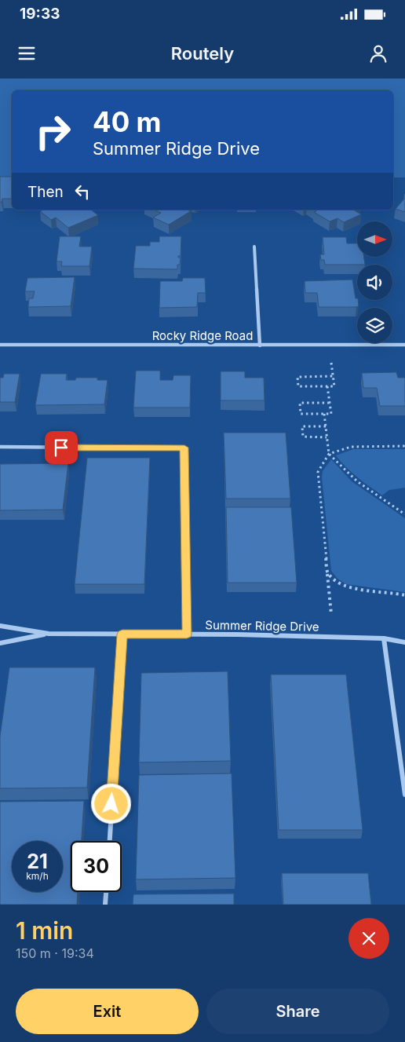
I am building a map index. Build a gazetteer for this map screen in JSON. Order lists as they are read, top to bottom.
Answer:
{
  "streets": {
    "street": ["Rocky Ridge Road", "Summer Ridge Drive"]
  },
  "north": "right",
  "page": {
    "status": "19:33",
    "header": "Routely",
    "turn": ["40 m", "Summer Ridge Drive"],
    "then": "Then",
    "speed": "21 km/h",
    "limit": "30",
    "heading": ["1 min", "150 m · 19:34"],
    "buttons": ["Exit", "Share"]
  }
}
